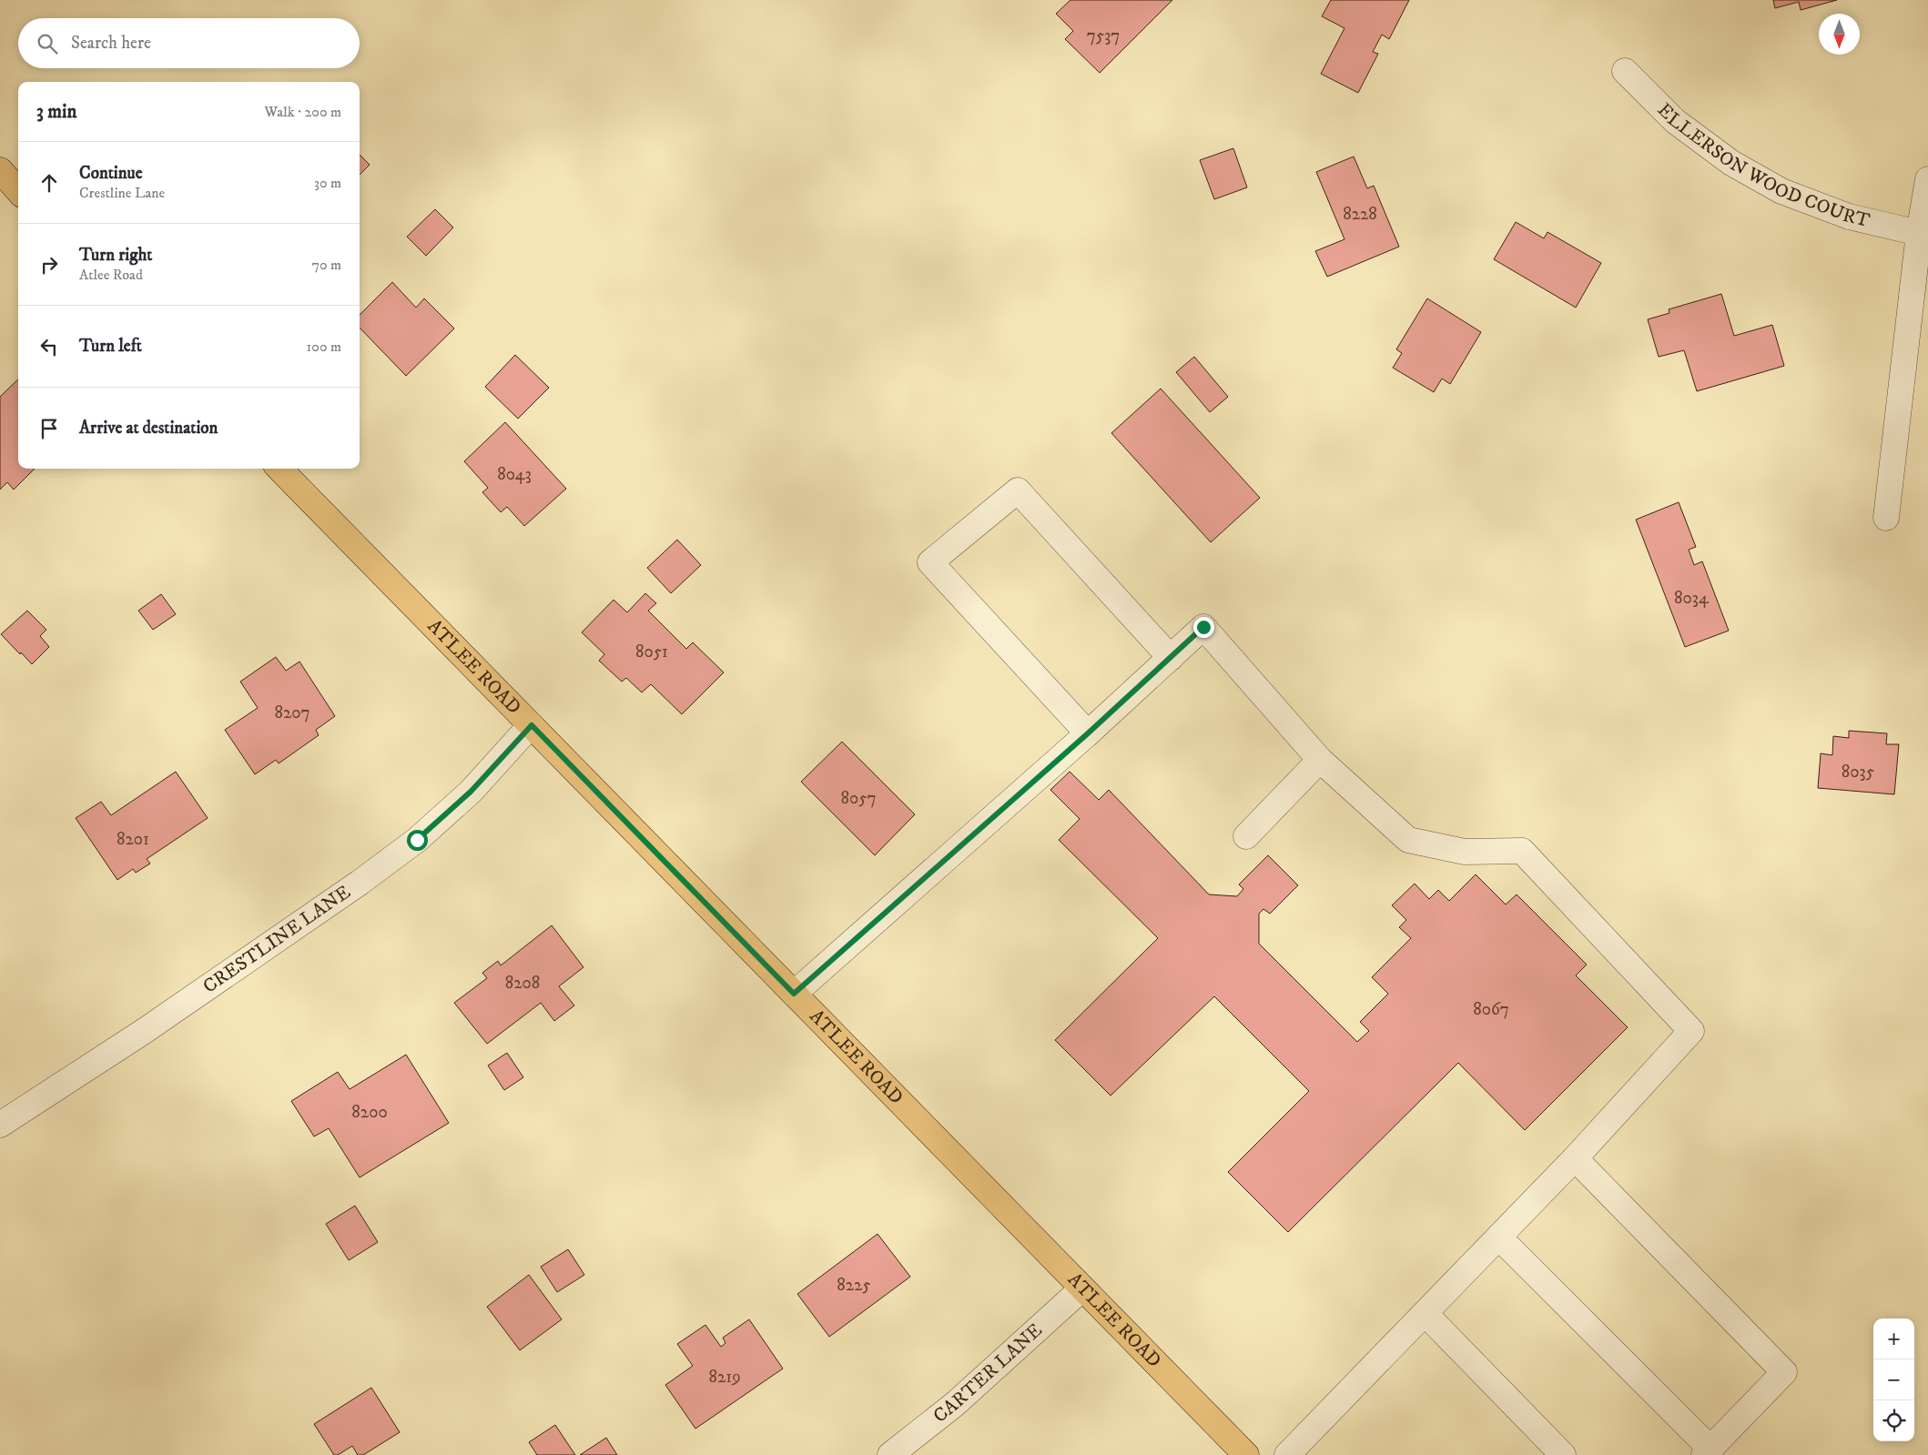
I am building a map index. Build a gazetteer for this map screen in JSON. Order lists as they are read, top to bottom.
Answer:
{
  "streets": {
    "main road": ["ATLEE ROAD"],
    "street": ["ELLERSON WOOD COURT", "CRESTLINE LANE", "CARTER LANE"]
  },
  "crossings": [
    ["ATLEE ROAD", "CRESTLINE LANE"],
    ["ATLEE ROAD", "CARTER LANE"]
  ],
  "house_numbers": [
    "7537",
    "8228",
    "8043",
    "8034",
    "8051",
    "8207",
    "8035",
    "8057",
    "8201",
    "8208",
    "8067",
    "8200",
    "8225",
    "8219"
  ],
  "north": "bottom",
  "page": {
    "search": "Search here",
    "heading": ["3 min", "Walk · 200 m"],
    "list": [
      ["Continue", "Crestline Lane", "30 m"],
      ["Turn right", "Atlee Road", "70 m"],
      ["Turn left", "100 m"],
      "Arrive at destination"
    ],
    "map_buttons": ["+", "−"]
  }
}
